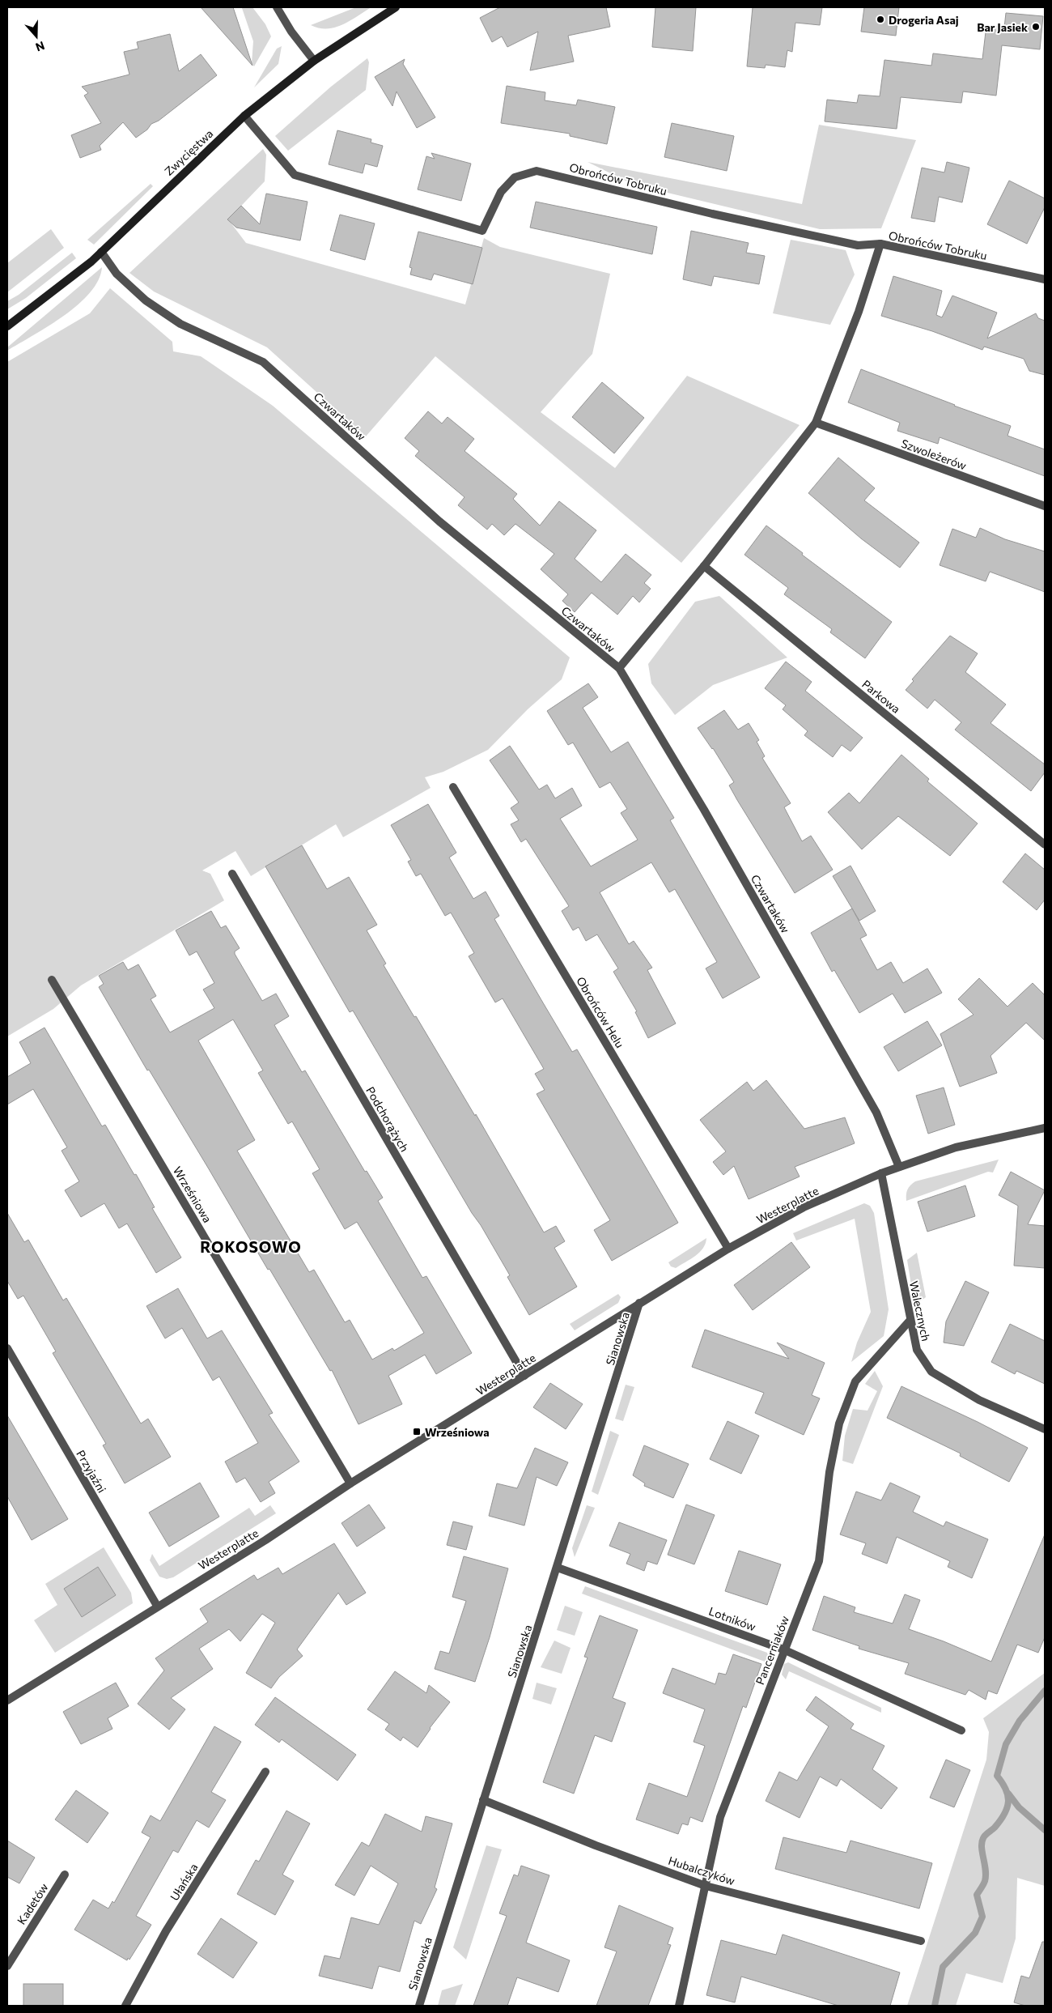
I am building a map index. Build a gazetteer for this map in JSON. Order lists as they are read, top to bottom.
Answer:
{
  "streets": {
    "main road": ["Zwycięstwa"],
    "street": [
      "Obrońców Tobruku",
      "Czwartaków",
      "Szwoleżerów",
      "Parkowa",
      "Obrońców Helu",
      "Podchorążych",
      "Wrześniowa",
      "Westerplatte",
      "Walecznych",
      "Sianowska",
      "Przyjaźni",
      "Lotników",
      "Pancerniaków",
      "Hubalczyków",
      "Ułańska",
      "Kadetów"
    ]
  },
  "crossings": [
    ["Zwycięstwa", "Obrońców Tobruku"],
    ["Zwycięstwa", "Czwartaków"],
    ["Czwartaków", "Westerplatte"],
    ["Obrońców Helu", "Westerplatte"],
    ["Podchorążych", "Westerplatte"],
    ["Wrześniowa", "Westerplatte"],
    ["Westerplatte", "Walecznych"],
    ["Westerplatte", "Sianowska"],
    ["Westerplatte", "Przyjaźni"],
    ["Walecznych", "Pancerniaków"],
    ["Sianowska", "Lotników"],
    ["Sianowska", "Hubalczyków"],
    ["Lotników", "Pancerniaków"],
    ["Pancerniaków", "Hubalczyków"]
  ],
  "districts": ["ROKOSOWO"],
  "places": {
    "other": ["Drogeria Asaj", "Bar Jasiek"],
    "transit": ["Wrześniowa"]
  },
  "north": "bottom"
}
